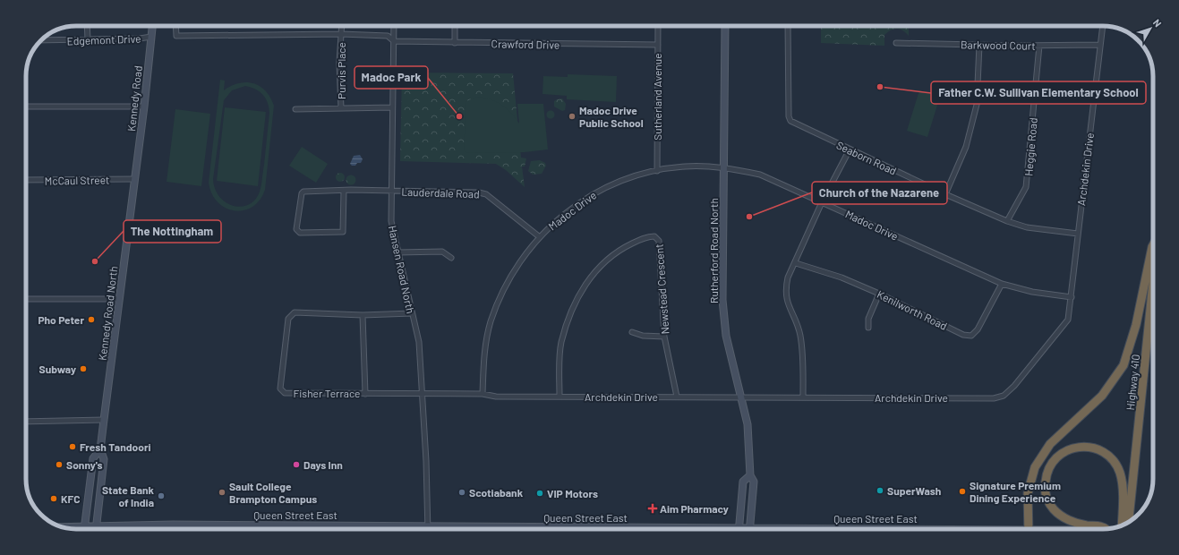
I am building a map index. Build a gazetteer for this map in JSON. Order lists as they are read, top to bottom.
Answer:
{
  "streets": {
    "highway": ["Highway 410"],
    "main road": [
      "Kennedy Road",
      "Rutherford Road North",
      "Kennedy Road North",
      "Queen Street East"
    ],
    "street": [
      "Edgemont Drive",
      "Crawford Drive",
      "Barkwood Court",
      "Purvis Place",
      "Sutherland Avenue",
      "Heggie Road",
      "Seaborn Road",
      "Archdekin Drive",
      "McCaul Street",
      "Lauderdale Road",
      "Madoc Drive",
      "Hansen Road North",
      "Newstead Crescent",
      "Kenilworth Road",
      "Fisher Terrace"
    ]
  },
  "crossings": [
    ["Edgemont Drive", "Kennedy Road"],
    ["Crawford Drive", "Purvis Place"],
    ["Crawford Drive", "Sutherland Avenue"],
    ["Crawford Drive", "Hansen Road North"],
    ["Barkwood Court", "Heggie Road"],
    ["Barkwood Court", "Archdekin Drive"],
    ["Purvis Place", "Hansen Road North"],
    ["Sutherland Avenue", "Madoc Drive"],
    ["Kennedy Road", "McCaul Street"],
    ["Kennedy Road", "Kennedy Road North"],
    ["Heggie Road", "Seaborn Road"],
    ["Seaborn Road", "Archdekin Drive"],
    ["Archdekin Drive", "Madoc Drive"],
    ["Archdekin Drive", "Rutherford Road North"],
    ["Archdekin Drive", "Hansen Road North"],
    ["Archdekin Drive", "Newstead Crescent"],
    ["Archdekin Drive", "Fisher Terrace"],
    ["McCaul Street", "Kennedy Road North"],
    ["Lauderdale Road", "Madoc Drive"],
    ["Lauderdale Road", "Hansen Road North"],
    ["Madoc Drive", "Rutherford Road North"],
    ["Madoc Drive", "Kenilworth Road"],
    ["Hansen Road North", "Fisher Terrace"],
    ["Kennedy Road North", "Queen Street East"]
  ],
  "places": {
    "other": [
      "Father C.W. Sullivan Elementary School",
      "Madoc Park",
      "Madoc Drive Public School",
      "Church of the Nazarene",
      "The Nottingham",
      "Pho Peter",
      "Subway",
      "Fresh Tandoori",
      "Sonny's",
      "Days Inn",
      "SuperWash",
      "Signature Premium Dining Experience",
      "Sault College Brampton Campus",
      "Scotiabank",
      "VIP Motors",
      "State Bank of India",
      "KFC"
    ],
    "health": ["Aim Pharmacy"]
  },
  "north": "top right"
}
